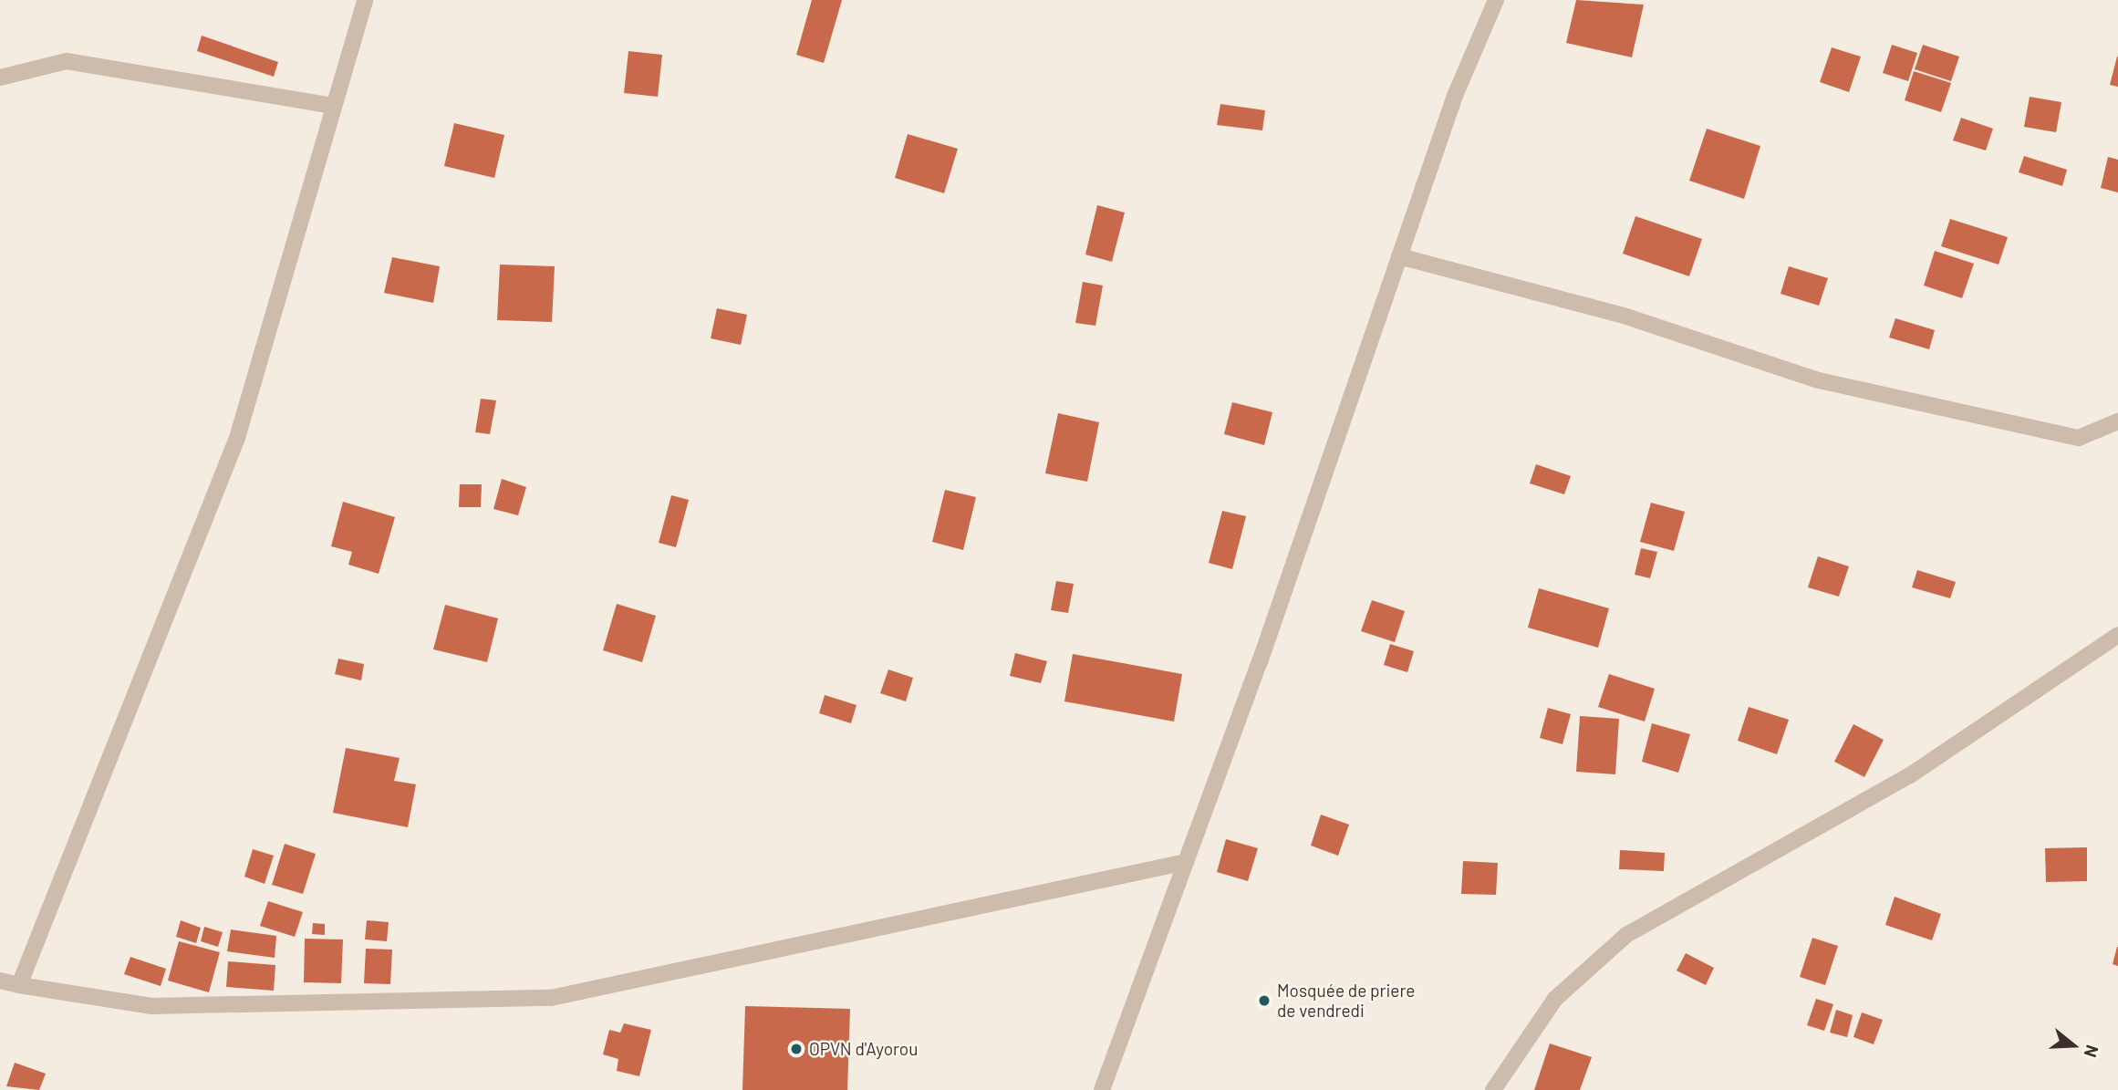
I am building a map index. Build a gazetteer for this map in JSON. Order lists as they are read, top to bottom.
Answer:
{
  "places": ["Mosquée de priere de vendredi", "OPVN d'Ayorou"],
  "north": "right"
}
